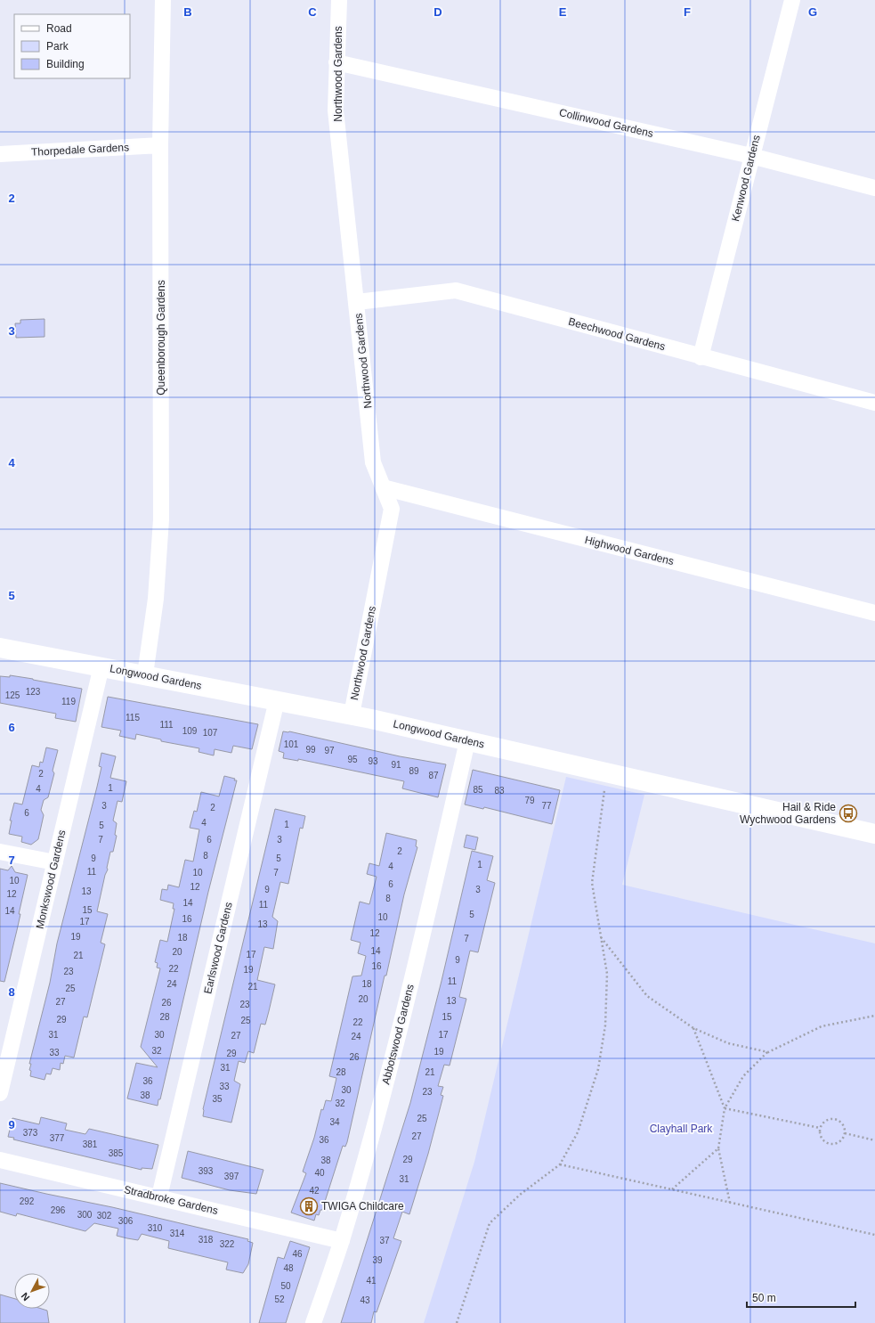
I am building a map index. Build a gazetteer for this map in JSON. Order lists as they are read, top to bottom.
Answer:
{
  "streets": {
    "street": [
      "Northwood Gardens",
      "Collinwood Gardens",
      "Thorpedale Gardens",
      "Kenwood Gardens",
      "Beechwood Gardens",
      "Queenborough Gardens",
      "Highwood Gardens",
      "Longwood Gardens",
      "Monkswood Gardens",
      "Earlswood Gardens",
      "Abbotswood Gardens",
      "Stradbroke Gardens"
    ]
  },
  "crossings": [
    ["Northwood Gardens", "Collinwood Gardens"],
    ["Northwood Gardens", "Beechwood Gardens"],
    ["Northwood Gardens", "Highwood Gardens"],
    ["Northwood Gardens", "Longwood Gardens"],
    ["Collinwood Gardens", "Kenwood Gardens"],
    ["Thorpedale Gardens", "Queenborough Gardens"],
    ["Kenwood Gardens", "Beechwood Gardens"],
    ["Queenborough Gardens", "Longwood Gardens"],
    ["Longwood Gardens", "Monkswood Gardens"],
    ["Longwood Gardens", "Earlswood Gardens"],
    ["Longwood Gardens", "Abbotswood Gardens"],
    ["Earlswood Gardens", "Stradbroke Gardens"],
    ["Abbotswood Gardens", "Stradbroke Gardens"]
  ],
  "parks": ["Clayhall Park"],
  "places": {
    "bus stop": ["Hail & Ride Wychwood Gardens"],
    "building": ["TWIGA Childcare"]
  },
  "house_numbers": [
    "123",
    "125",
    "119",
    "115",
    "111",
    "109",
    "107",
    "101",
    "99",
    "97",
    "95",
    "93",
    "91",
    "89",
    "2",
    "87",
    "1",
    "4",
    "85",
    "83",
    "79",
    "3",
    "77",
    "2",
    "6",
    "4",
    "1",
    "5",
    "7",
    "6",
    "3",
    "2",
    "8",
    "9",
    "5",
    "1",
    "4",
    "11",
    "10",
    "7",
    "10",
    "6",
    "12",
    "9",
    "3",
    "13",
    "12",
    "8",
    "14",
    "11",
    "15",
    "14",
    "5",
    "10",
    "16",
    "17",
    "13",
    "12",
    "19",
    "18",
    "7",
    "14",
    "20",
    "17",
    "21",
    "9",
    "16",
    "22",
    "19",
    "23",
    "11",
    "24",
    "18",
    "21",
    "25",
    "20",
    "13",
    "27",
    "26",
    "23",
    "28",
    "15",
    "29",
    "25",
    "22",
    "31",
    "30",
    "17",
    "27",
    "24",
    "32",
    "19",
    "33",
    "29",
    "26",
    "31",
    "28",
    "21",
    "36",
    "33",
    "30",
    "23",
    "38",
    "35",
    "32",
    "25",
    "34",
    "373",
    "27",
    "377",
    "36",
    "381",
    "385",
    "29",
    "38",
    "393",
    "40",
    "397",
    "31",
    "42",
    "292",
    "296",
    "300",
    "302",
    "306",
    "310",
    "314",
    "318",
    "37",
    "322",
    "46",
    "39",
    "48",
    "41",
    "50",
    "52",
    "43"
  ],
  "legend": ["Road", "Park", "Building"],
  "scale_bar": "50 m",
  "north": "bottom left",
  "grid": {
    "columns": [
      "B",
      "C",
      "D",
      "E",
      "F",
      "G"
    ],
    "rows": [
      "2",
      "3",
      "4",
      "5",
      "6",
      "7",
      "8",
      "9"
    ]
  }
}
